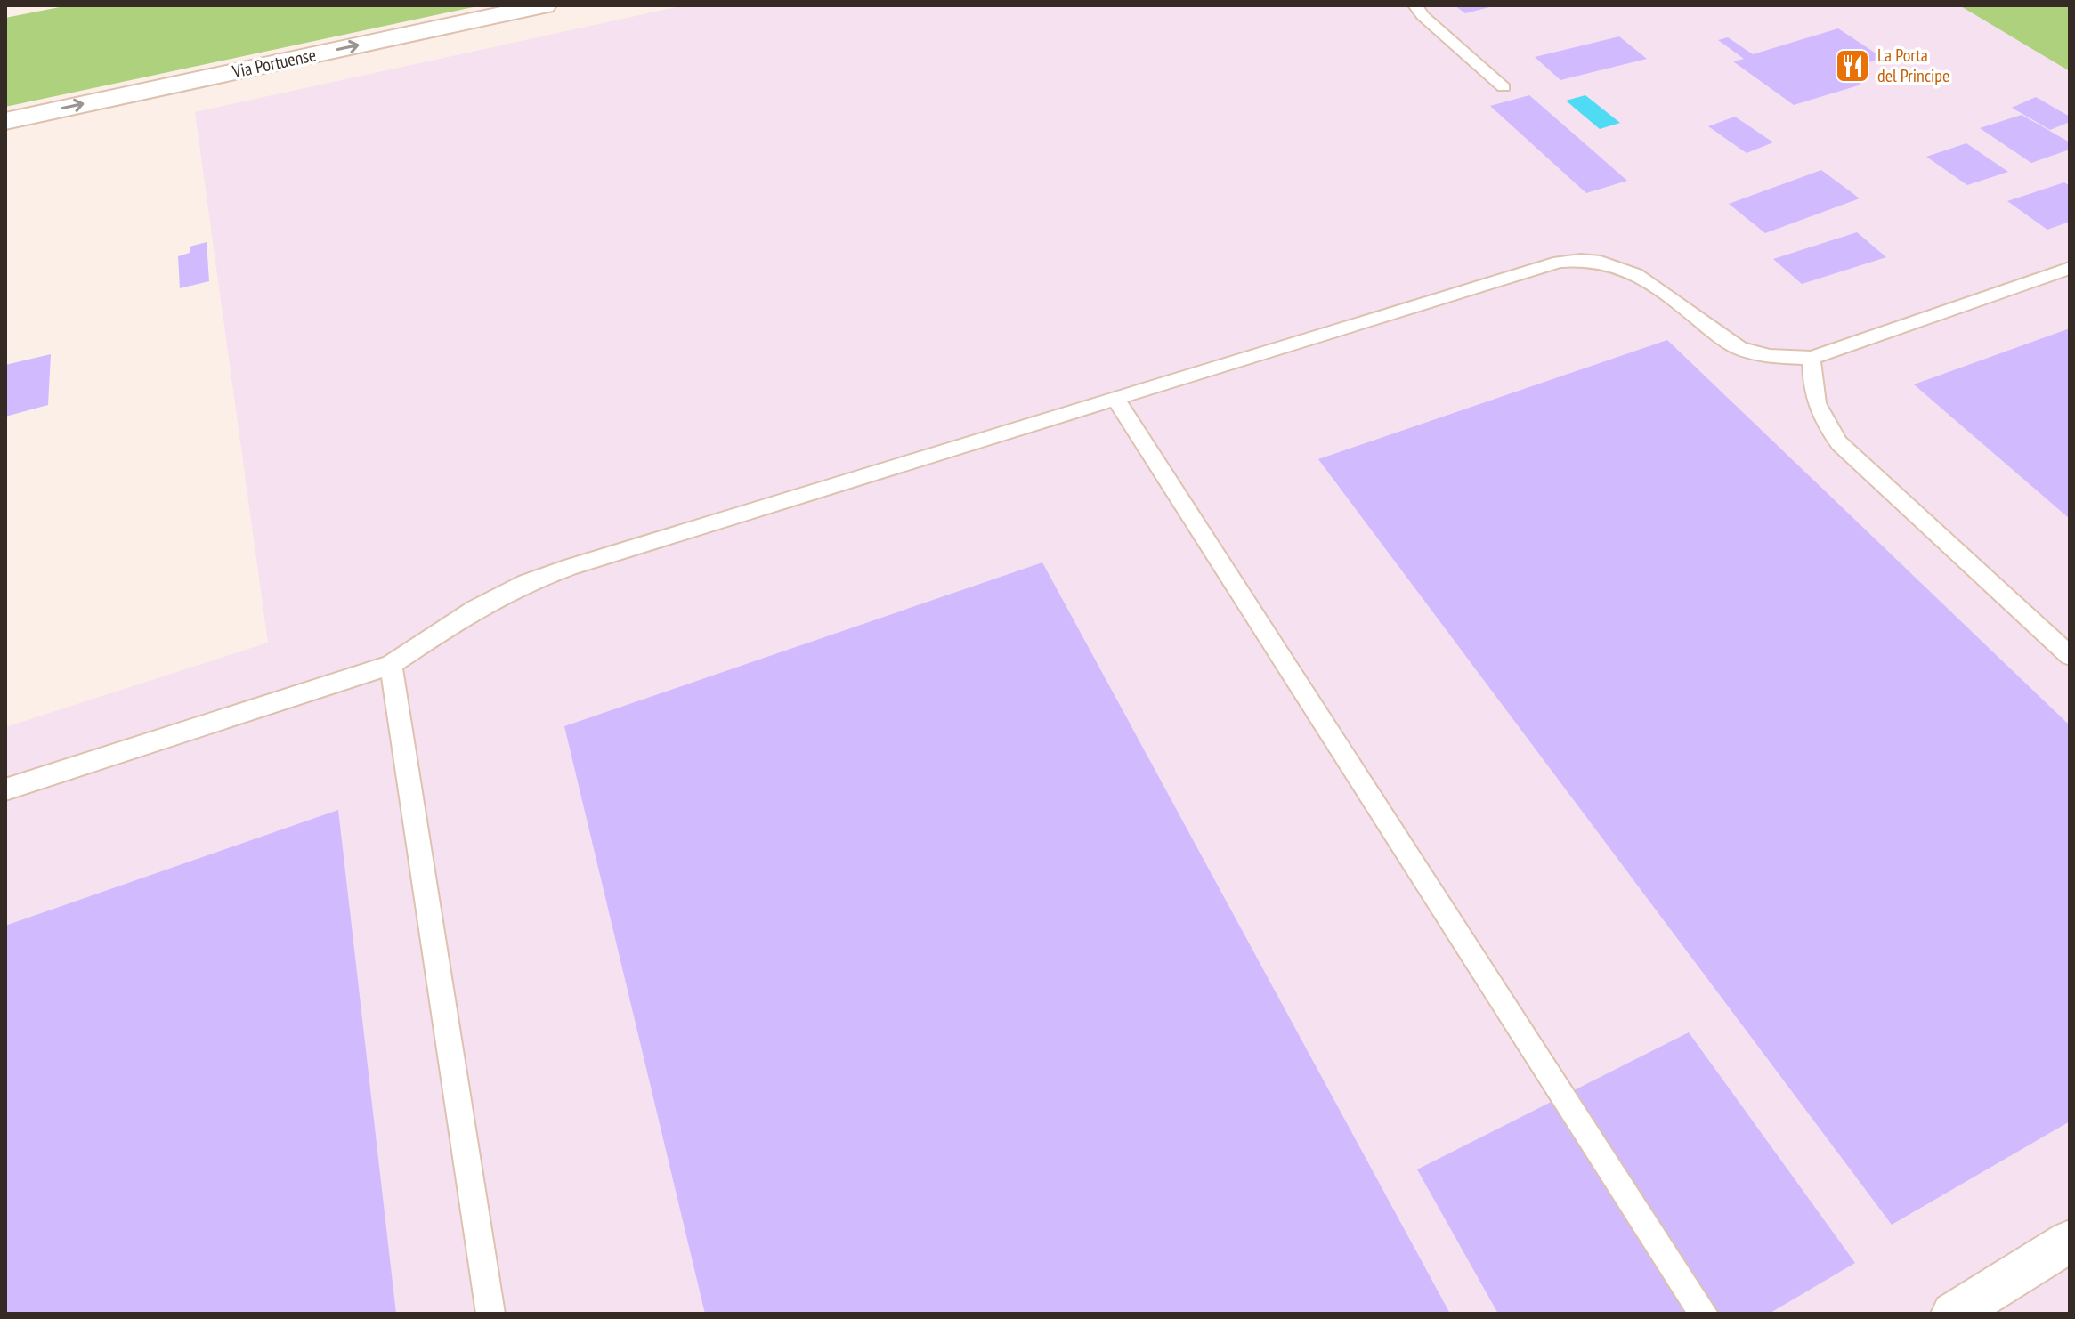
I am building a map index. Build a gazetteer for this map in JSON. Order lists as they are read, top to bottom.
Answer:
{
  "streets": {
    "street": ["Via Portuense"]
  },
  "one_way": ["Via Portuense"],
  "places": {
    "restaurant": ["La Porta del Principe"]
  }
}
